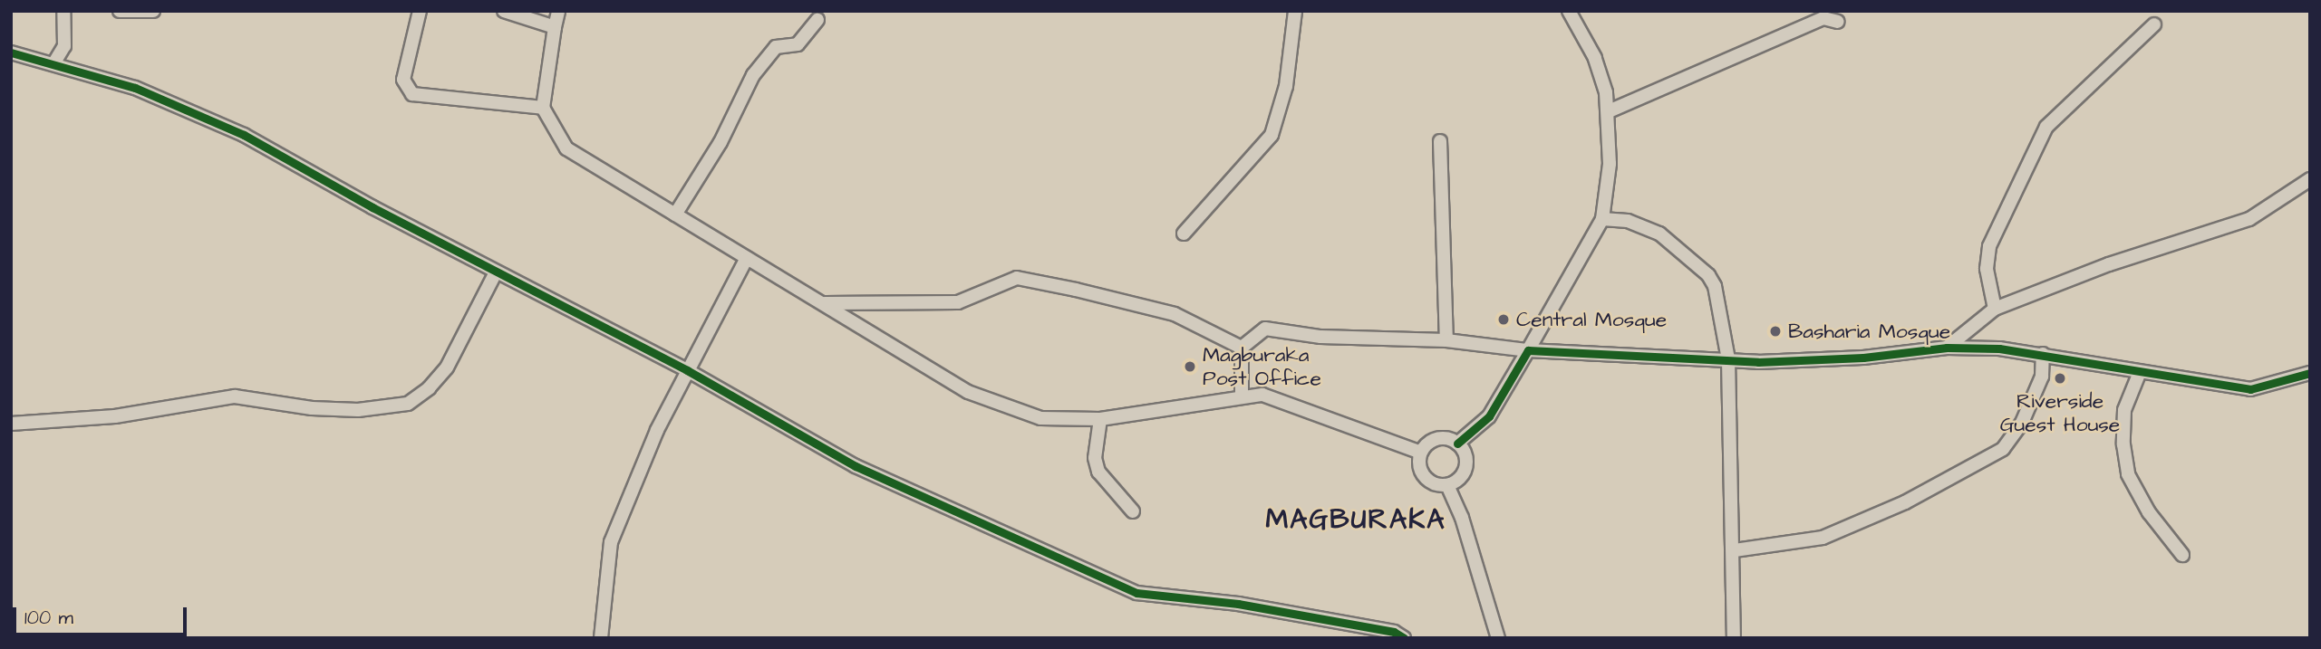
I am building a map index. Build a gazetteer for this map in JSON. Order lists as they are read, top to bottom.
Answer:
{
  "districts": ["MAGBURAKA"],
  "places": [
    "Central Mosque",
    "Basharia Mosque",
    "Magburaka Post Office",
    "Riverside Guest House"
  ],
  "scale_bar": "100 m"
}
